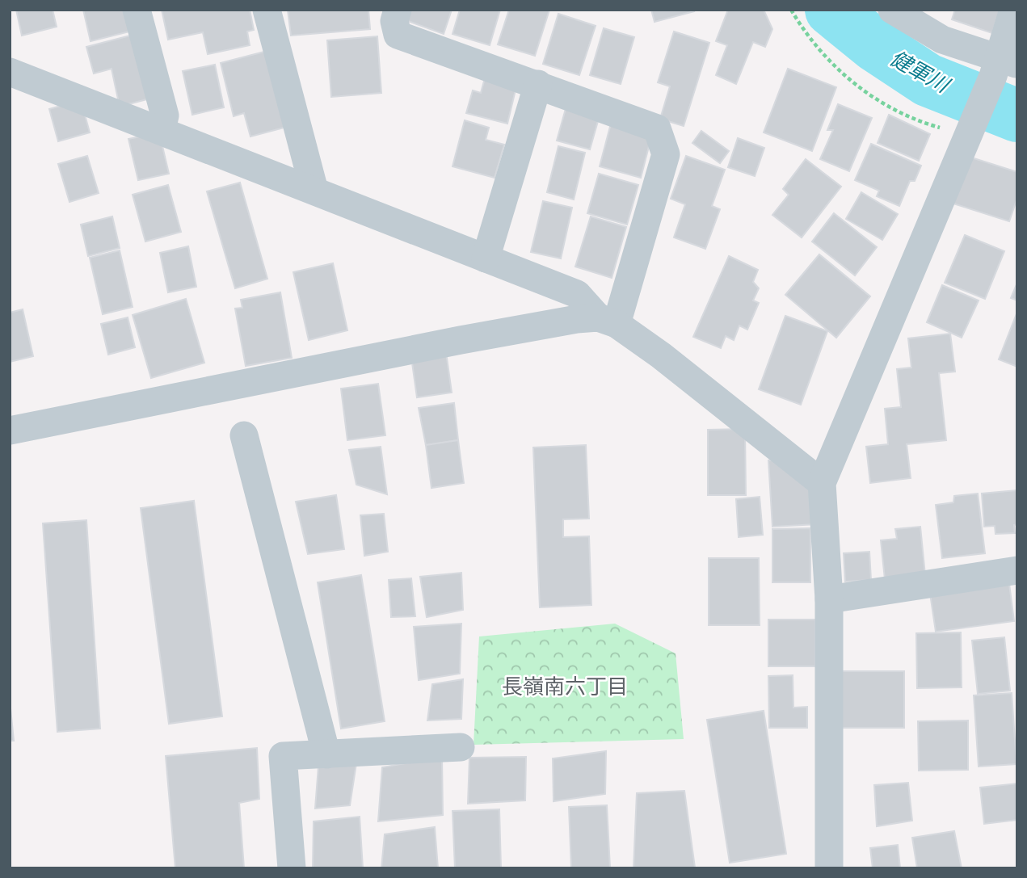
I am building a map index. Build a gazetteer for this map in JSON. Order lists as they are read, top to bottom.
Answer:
{
  "districts": ["長嶺南六丁目"],
  "water": ["健軍川"]
}
